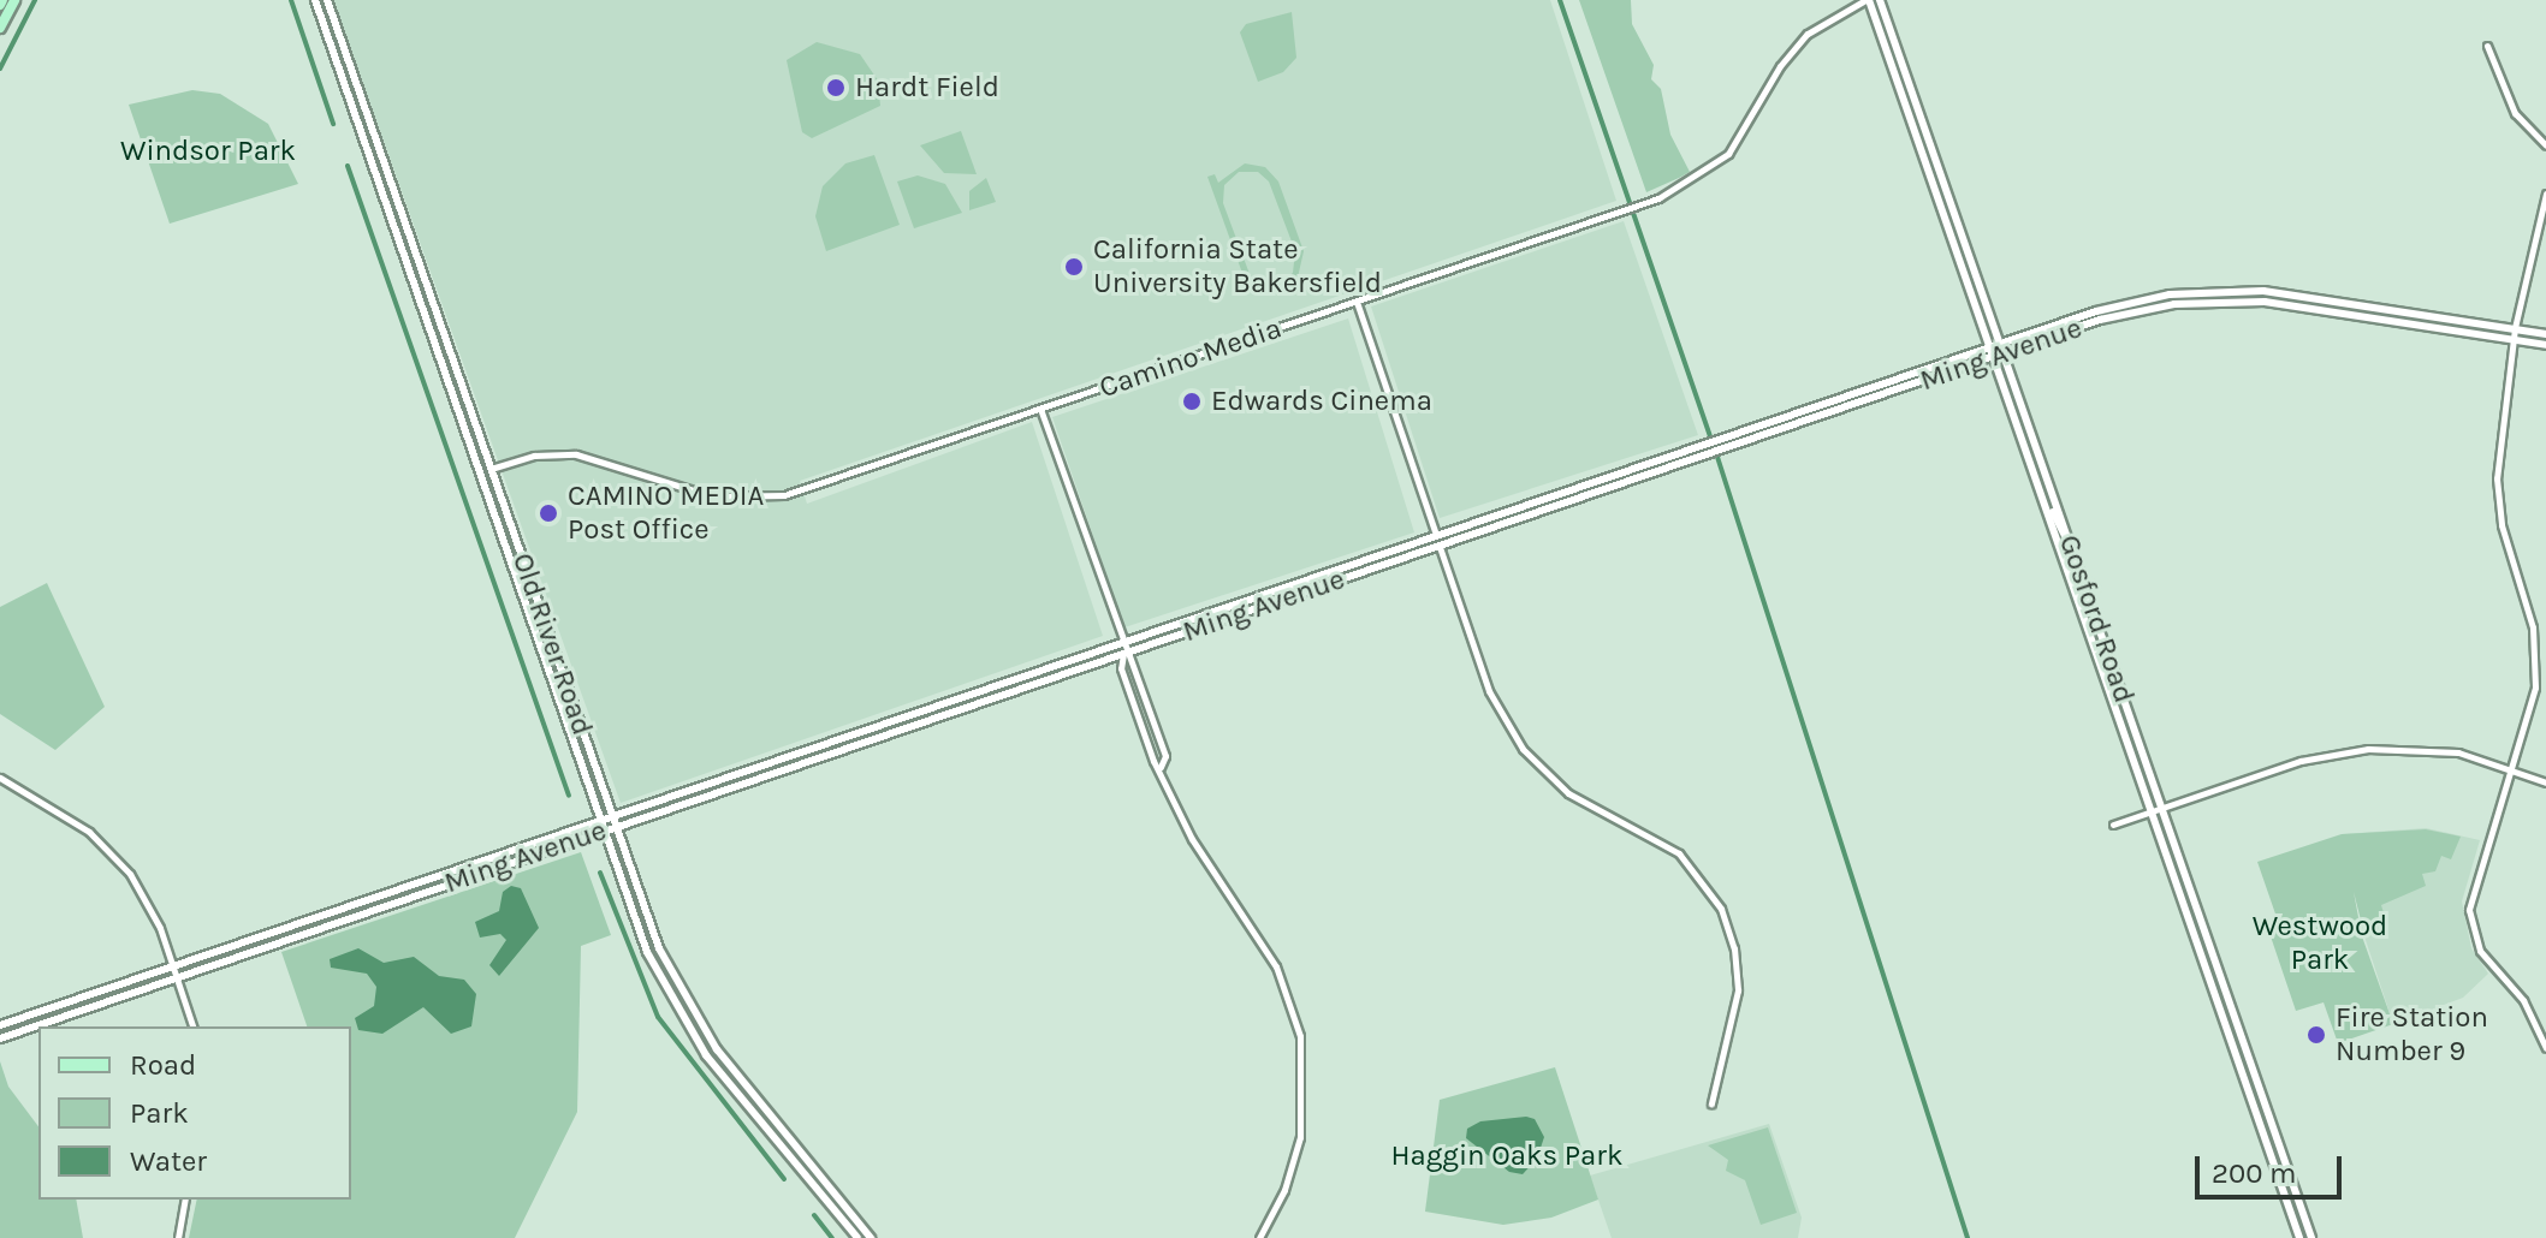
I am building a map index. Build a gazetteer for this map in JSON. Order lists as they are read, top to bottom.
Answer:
{
  "streets": {
    "main road": ["Ming Avenue", "Gosford Road", "Old River Road"],
    "street": ["Camino Media"]
  },
  "crossings": [
    ["Ming Avenue", "Gosford Road"],
    ["Ming Avenue", "Old River Road"],
    ["Camino Media", "Gosford Road"],
    ["Camino Media", "Old River Road"]
  ],
  "parks": ["Windsor Park", "Westwood Park", "Haggin Oaks Park"],
  "places": [
    "Hardt Field",
    "California State University Bakersfield",
    "Edwards Cinema",
    "CAMINO MEDIA Post Office",
    "Fire Station Number 9"
  ],
  "legend": ["Road", "Park", "Water"],
  "scale_bar": "200 m"
}
